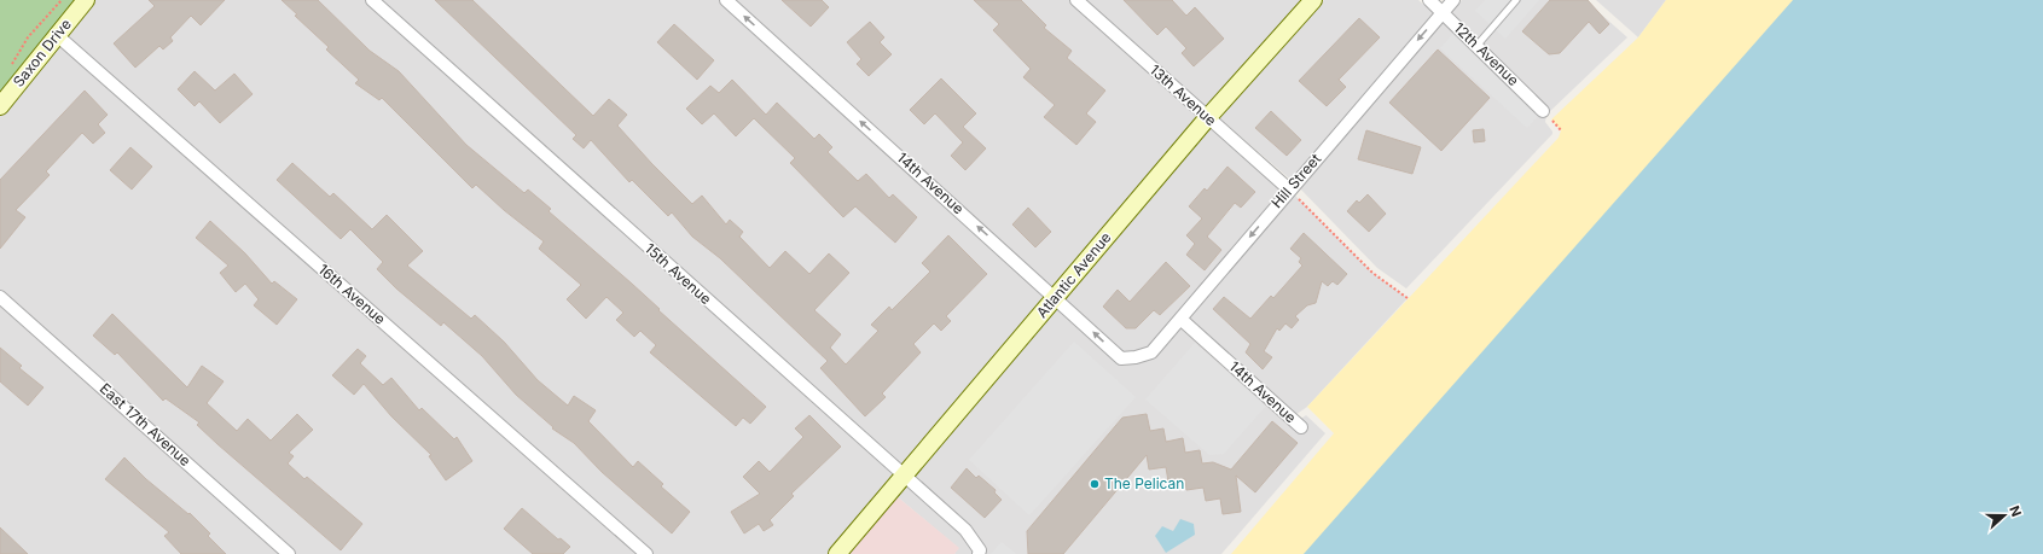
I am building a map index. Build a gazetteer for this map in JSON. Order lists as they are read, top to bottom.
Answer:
{
  "streets": {
    "main road": ["Saxon Drive", "Atlantic Avenue"],
    "street": [
      "12th Avenue",
      "13th Avenue",
      "Hill Street",
      "14th Avenue",
      "15th Avenue",
      "16th Avenue",
      "East 17th Avenue"
    ]
  },
  "crossings": [
    ["Saxon Drive", "16th Avenue"],
    ["12th Avenue", "Hill Street"],
    ["13th Avenue", "Hill Street"],
    ["13th Avenue", "Atlantic Avenue"],
    ["Hill Street", "14th Avenue"],
    ["14th Avenue", "Atlantic Avenue"],
    ["15th Avenue", "Atlantic Avenue"]
  ],
  "one_way": ["Hill Street", "14th Avenue"],
  "places": ["The Pelican"],
  "north": "right"
}
